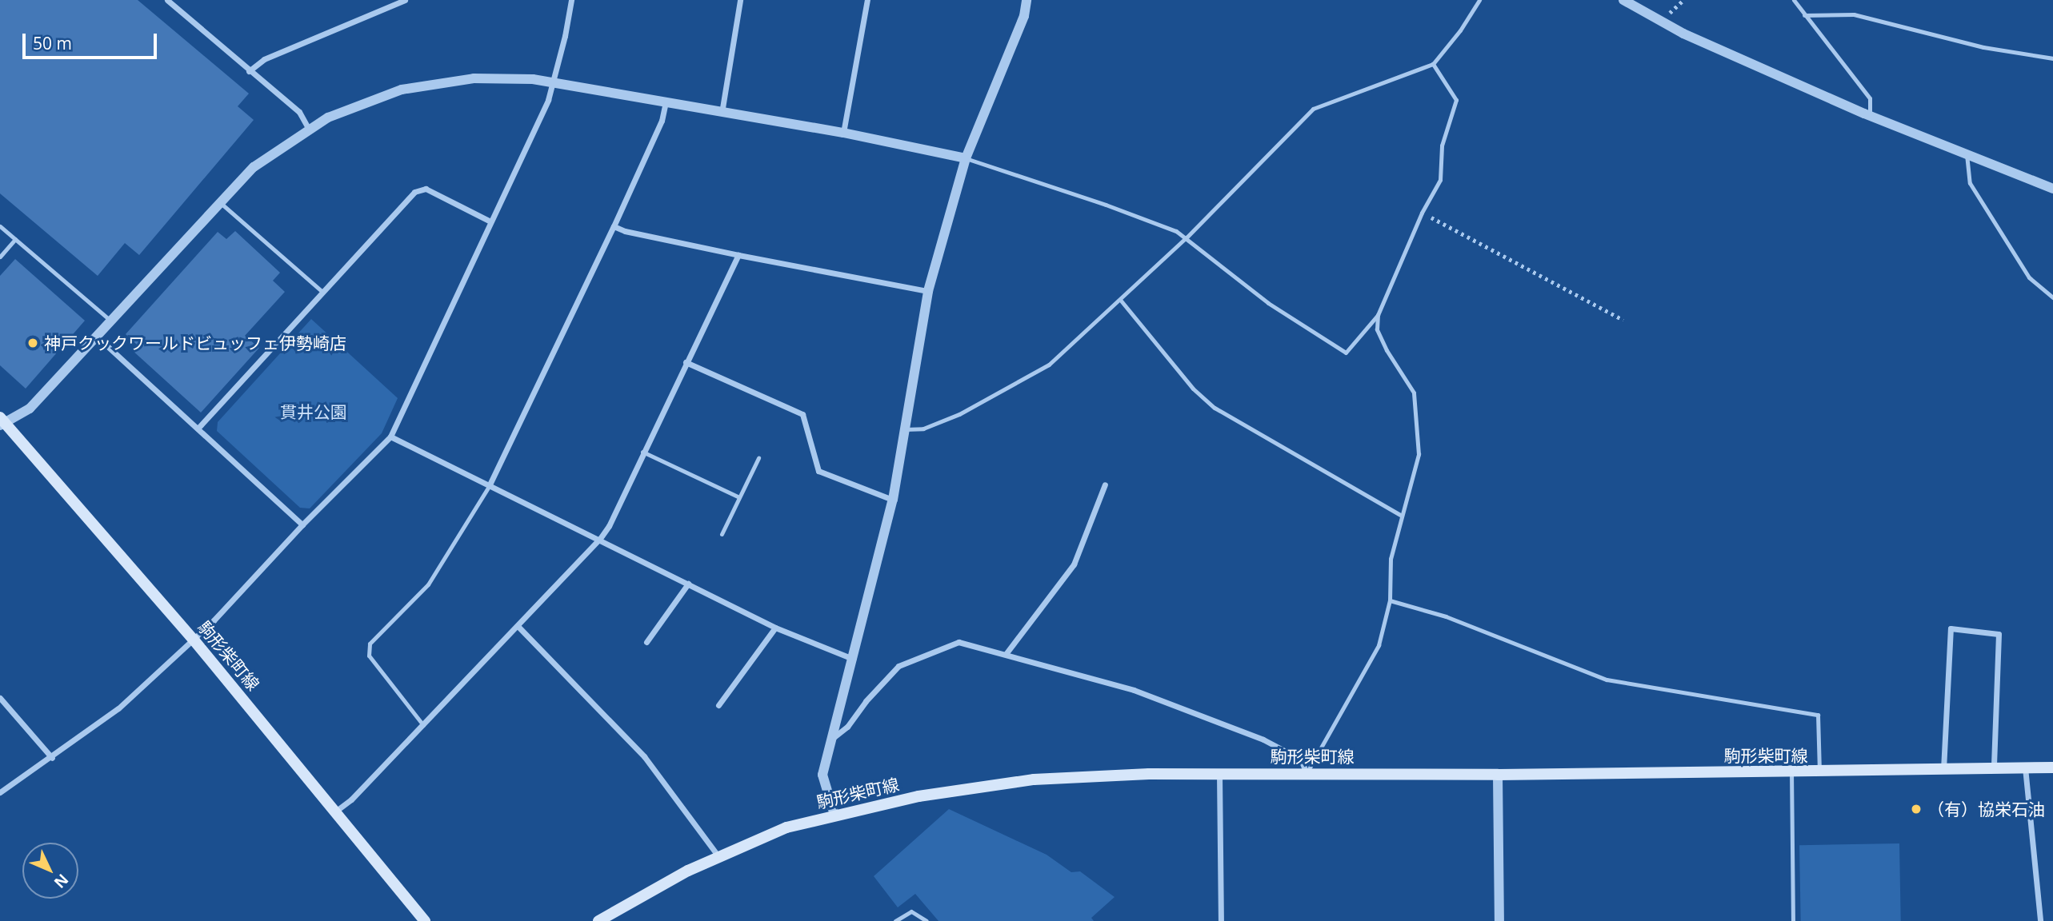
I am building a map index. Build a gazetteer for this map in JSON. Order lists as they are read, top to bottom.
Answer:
{
  "streets": {
    "main road": ["駒形柴町線"]
  },
  "parks": ["貫井公園"],
  "places": ["神戸クックワールドビュッフェ伊勢崎店", "（有）協栄石油"],
  "scale_bar": "50 m",
  "north": "bottom right"
}
